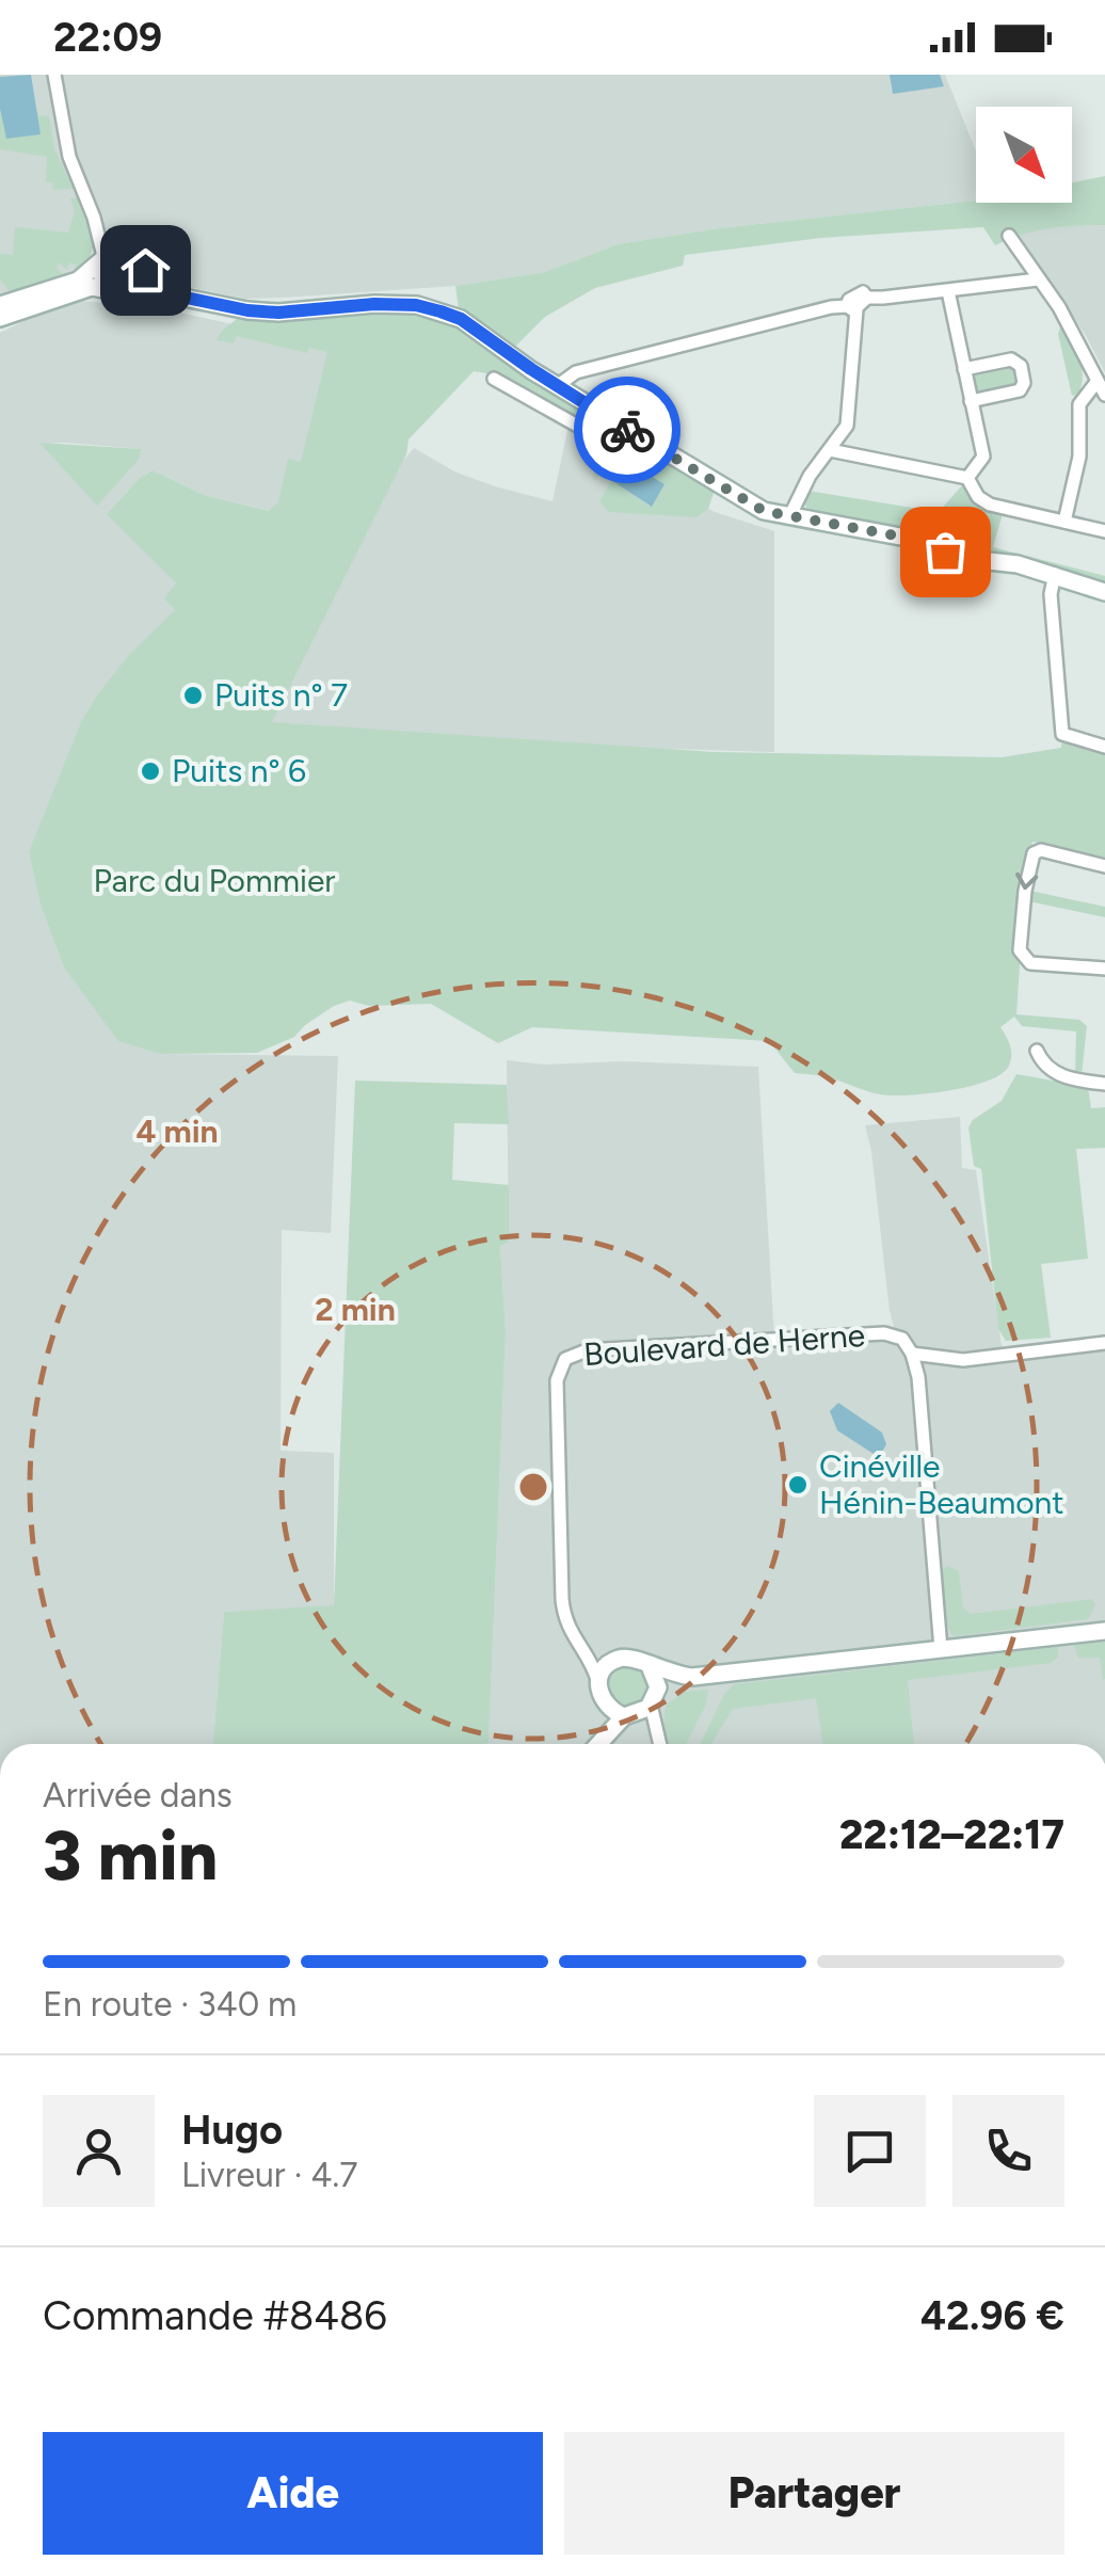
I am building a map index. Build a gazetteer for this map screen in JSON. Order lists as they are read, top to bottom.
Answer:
{
  "streets": {
    "street": ["Boulevard de Herne"]
  },
  "parks": ["Parc du Pommier"],
  "places": ["Puits n° 7", "Puits n° 6", "Cinéville Hénin-Beaumont"],
  "north": "bottom right",
  "page": {
    "status": "22:09",
    "heading": ["3 min", "Arrivée dans", "22:12–22:17"],
    "panel": [
      "Hugo",
      "Livreur · 4.7",
      "Commande #8486",
      "42.96 €"
    ],
    "bar": "En route · 340 m",
    "buttons": ["Aide", "Partager"]
  },
  "rings": ["4 min", "2 min"]
}
